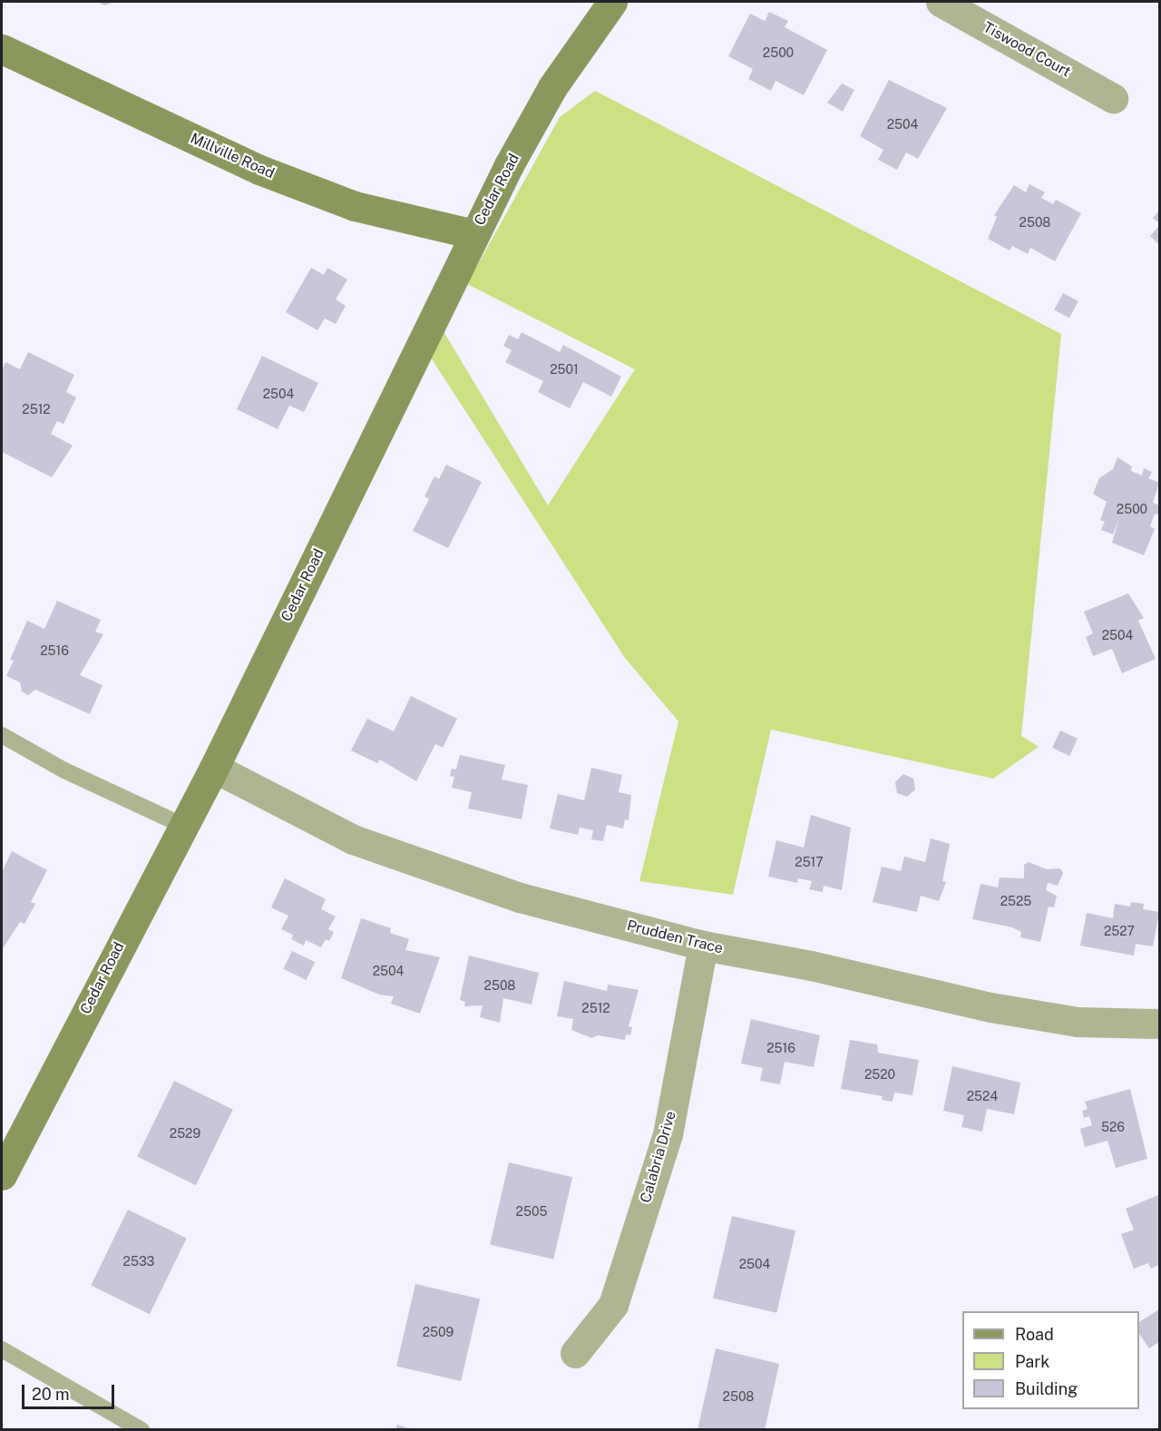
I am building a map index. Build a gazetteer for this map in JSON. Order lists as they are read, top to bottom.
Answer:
{
  "streets": {
    "street": [
      "Tiswood Court",
      "Millville Road",
      "Cedar Road",
      "Prudden Trace",
      "Calabria Drive"
    ]
  },
  "crossings": [
    ["Millville Road", "Cedar Road"],
    ["Cedar Road", "Prudden Trace"],
    ["Prudden Trace", "Calabria Drive"]
  ],
  "house_numbers": [
    "2500",
    "2504",
    "2508",
    "2501",
    "2504",
    "2512",
    "2500",
    "2504",
    "2516",
    "2517",
    "2525",
    "2527",
    "2504",
    "2508",
    "2512",
    "2516",
    "2520",
    "2524",
    "526",
    "2529",
    "2505",
    "2533",
    "2504",
    "2509",
    "2508"
  ],
  "legend": ["Road", "Park", "Building"],
  "scale_bar": "20 m"
}
